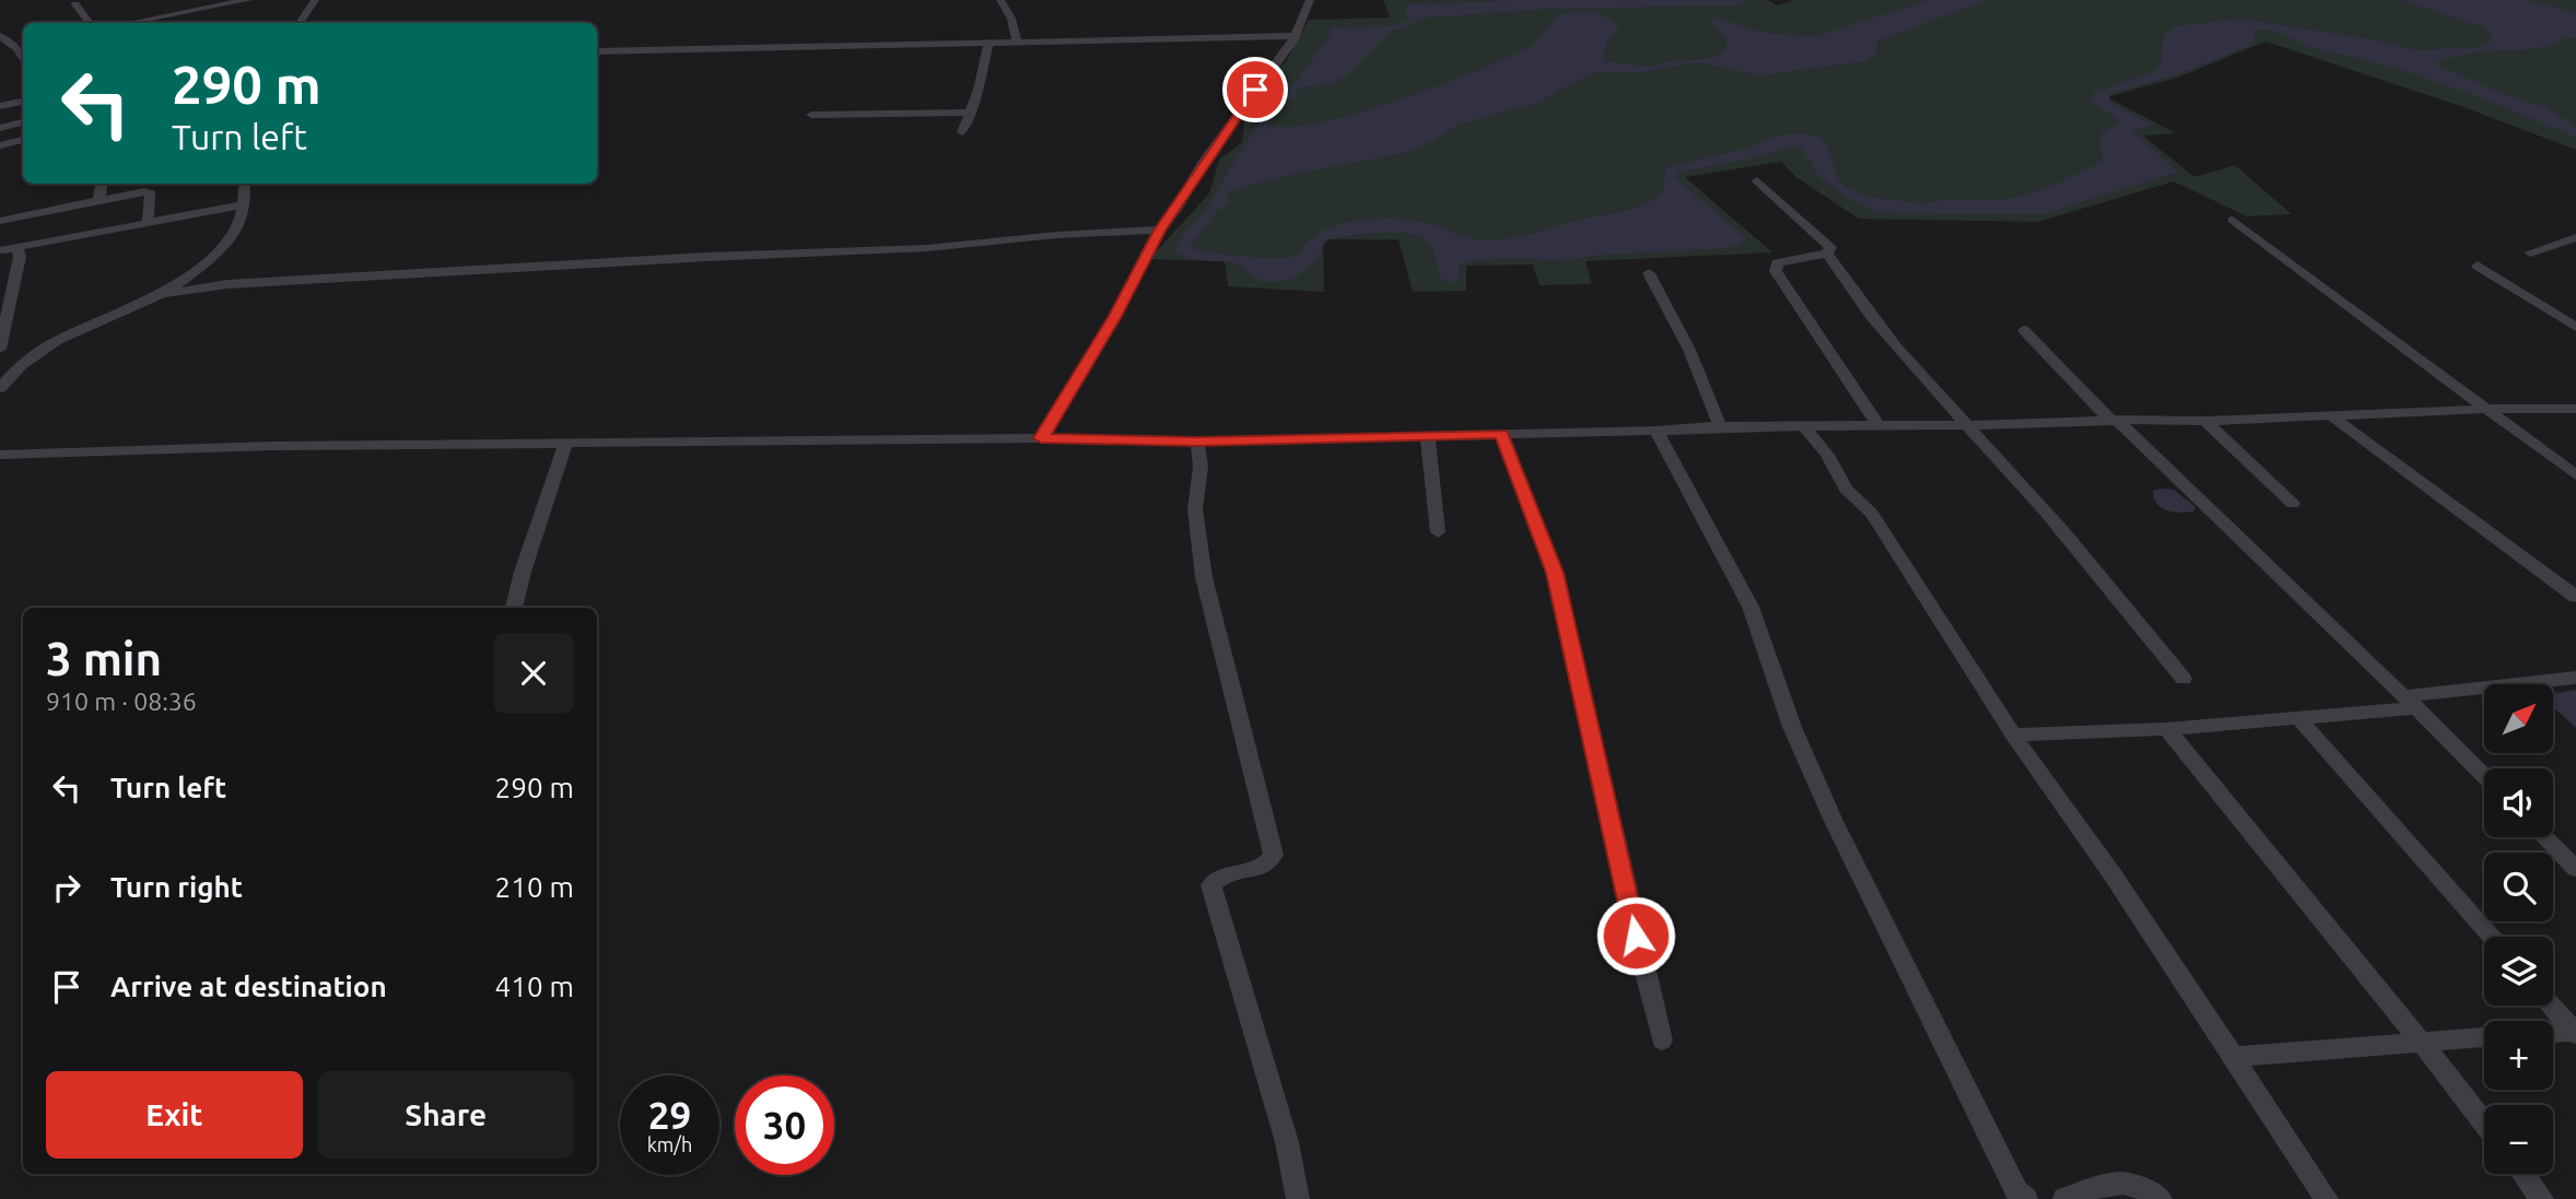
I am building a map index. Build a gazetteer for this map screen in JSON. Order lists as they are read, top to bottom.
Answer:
{
  "north": "top right",
  "page": {
    "turn": ["290 m", "Turn left"],
    "heading": ["3 min", "910 m · 08:36"],
    "map_buttons": ["+", "−"],
    "list": [
      {
        "name": "Turn left",
        "value": "290 m"
      },
      {
        "name": "Turn right",
        "value": "210 m"
      },
      {
        "name": "Arrive at destination",
        "value": "410 m"
      }
    ],
    "buttons": ["Exit", "Share"],
    "speed": "29 km/h",
    "limit": "30"
  }
}
